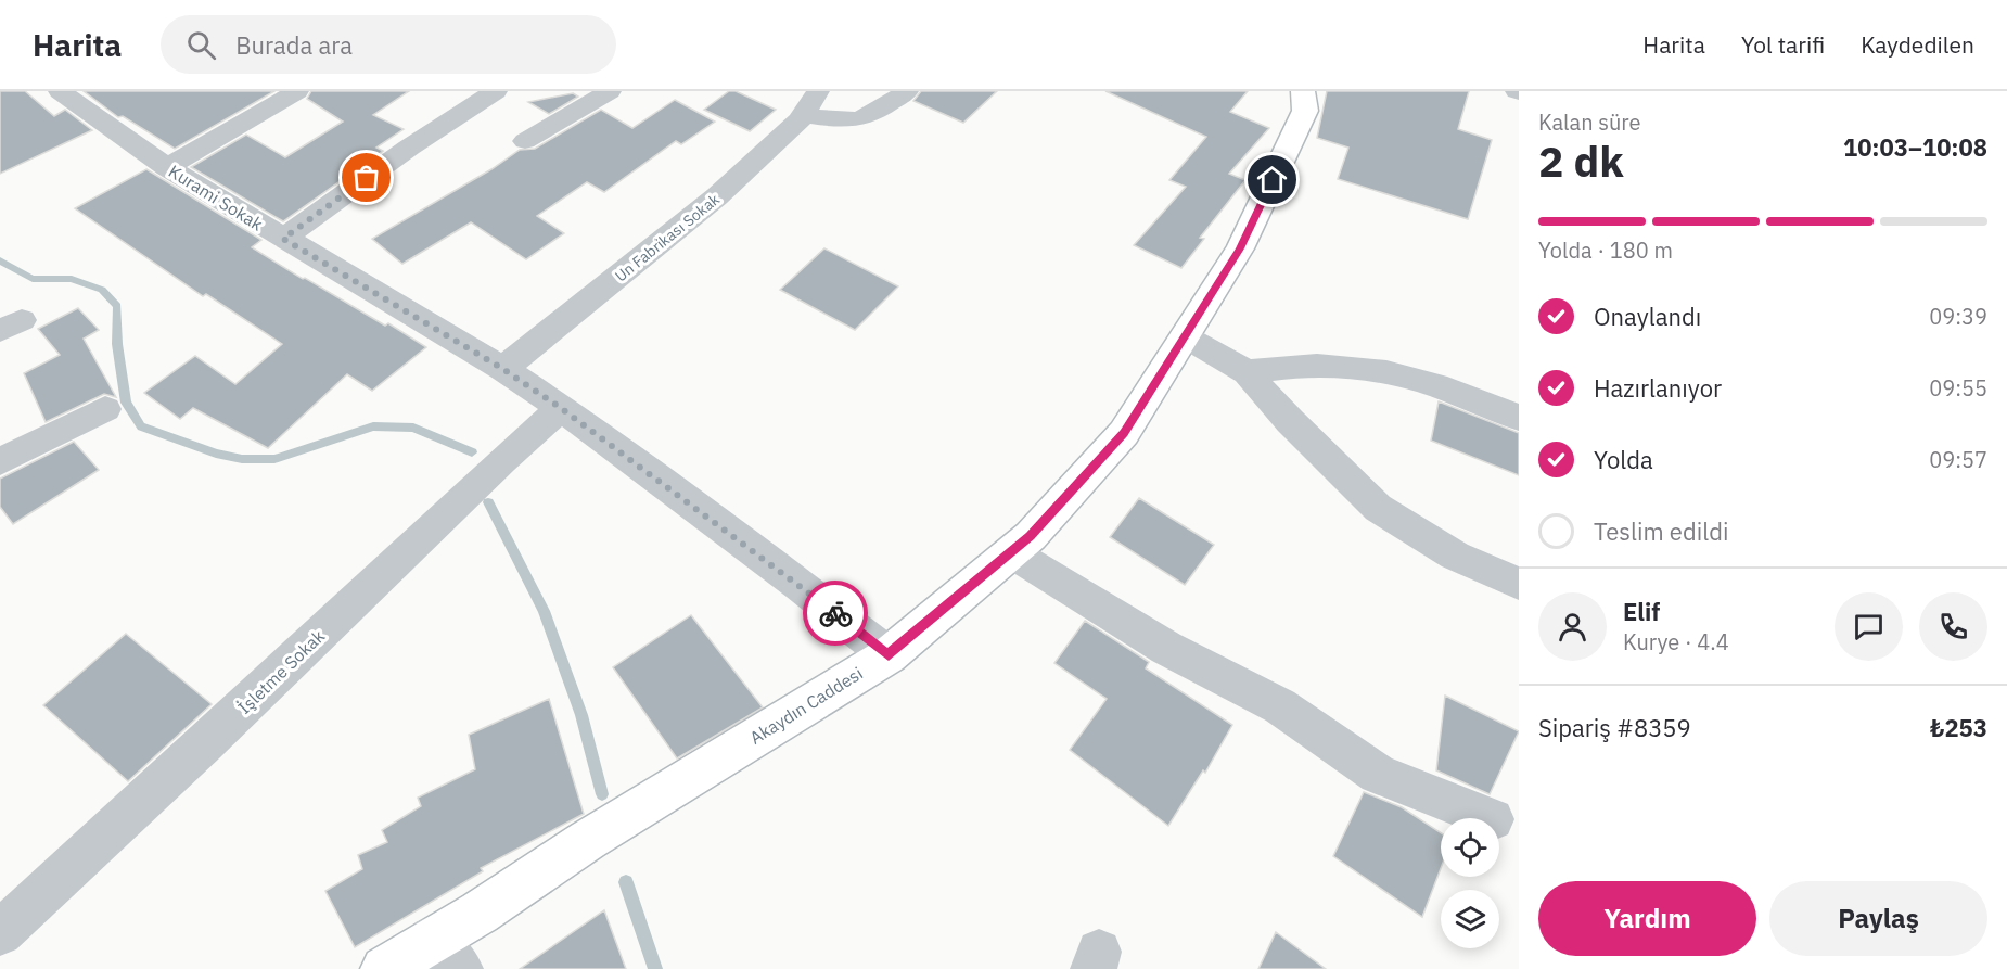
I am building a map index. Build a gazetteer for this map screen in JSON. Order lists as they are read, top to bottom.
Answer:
{
  "streets": {
    "street": [
      "Kurami Sokak",
      "Un Fabrikası Sokak",
      "İşletme Sokak",
      "Akaydın Caddesi"
    ]
  },
  "crossings": [
    ["Kurami Sokak", "Un Fabrikası Sokak"],
    ["Kurami Sokak", "İşletme Sokak"],
    ["Kurami Sokak", "Akaydın Caddesi"]
  ],
  "page": {
    "header": "Harita",
    "search": "Burada ara",
    "nav": ["Harita", "Yol tarifi", "Kaydedilen"],
    "heading": ["2 dk", "Kalan süre", "10:03–10:08"],
    "panel": [
      "Elif",
      "Kurye · 4.4",
      "Sipariş #8359",
      "₺253"
    ],
    "bar": "Yolda · 180 m",
    "list": [
      ["Onaylandı", "09:39"],
      ["Hazırlanıyor", "09:55"],
      ["Yolda", "09:57"],
      "Teslim edildi"
    ],
    "buttons": ["Yardım", "Paylaş"]
  }
}
